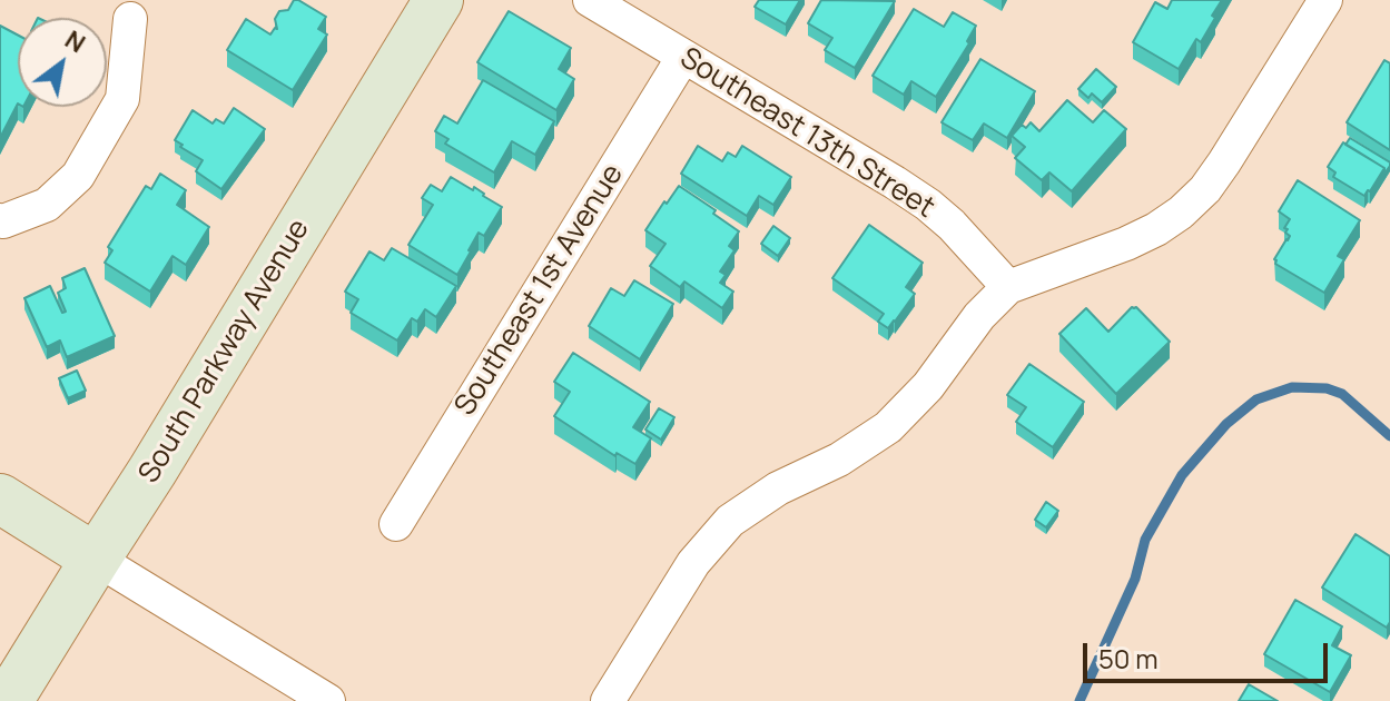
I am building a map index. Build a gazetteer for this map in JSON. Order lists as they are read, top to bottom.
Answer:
{
  "streets": {
    "main road": ["South Parkway Avenue"],
    "street": ["Southeast 13th Street", "Southeast 1st Avenue"]
  },
  "crossings": [
    ["Southeast 13th Street", "Southeast 1st Avenue"]
  ],
  "scale_bar": "50 m",
  "north": "top right"
}
